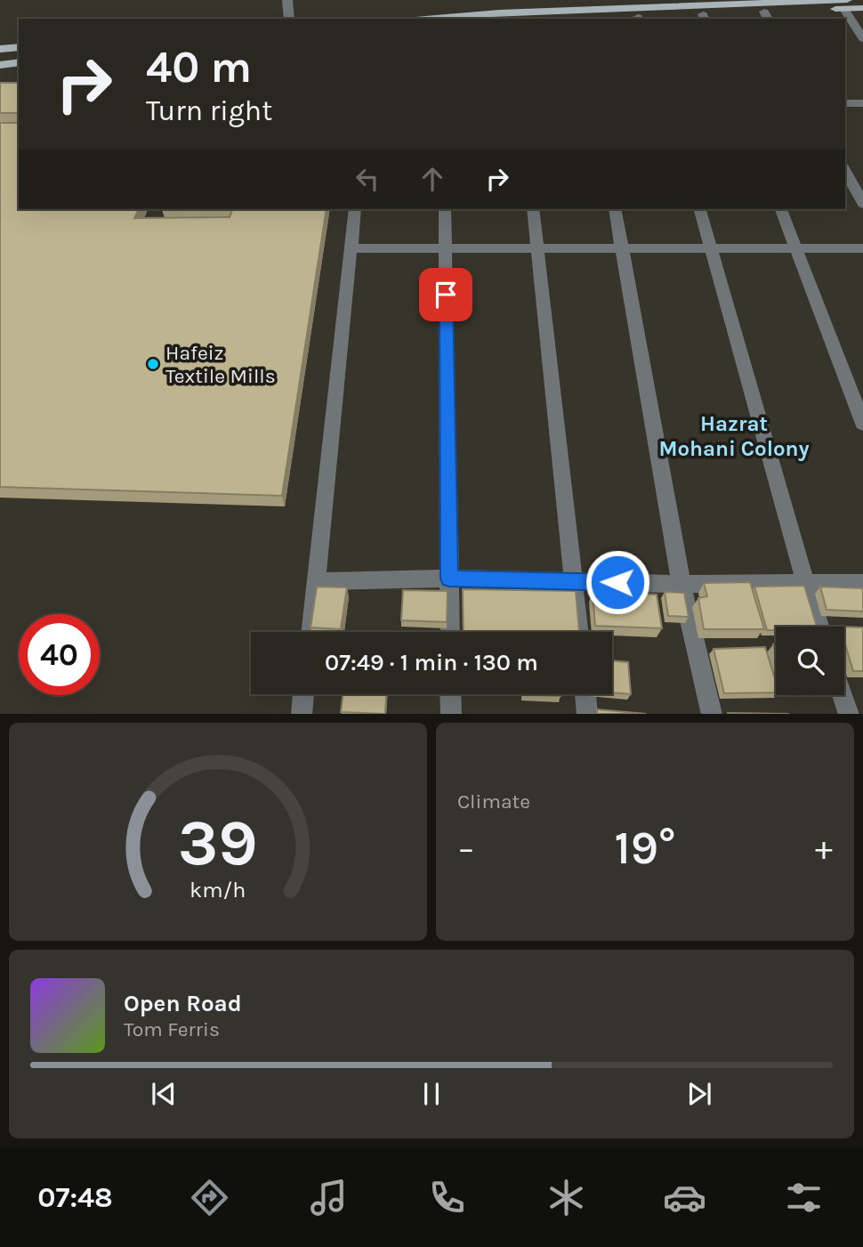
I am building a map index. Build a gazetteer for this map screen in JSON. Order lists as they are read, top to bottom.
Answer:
{
  "districts": ["Hazrat Mohani Colony"],
  "places": ["Hafeiz Textile Mills"],
  "page": {
    "turn": ["40 m", "Turn right"],
    "limit": "40",
    "trip": "07:49 · 1 min · 130 m",
    "tile": "Climate",
    "heat": ["−", "19°", "+"],
    "song": ["Open Road", "Tom Ferris"],
    "tabs": "07:48",
    "gauge": ["39", "km/h"]
  }
}
